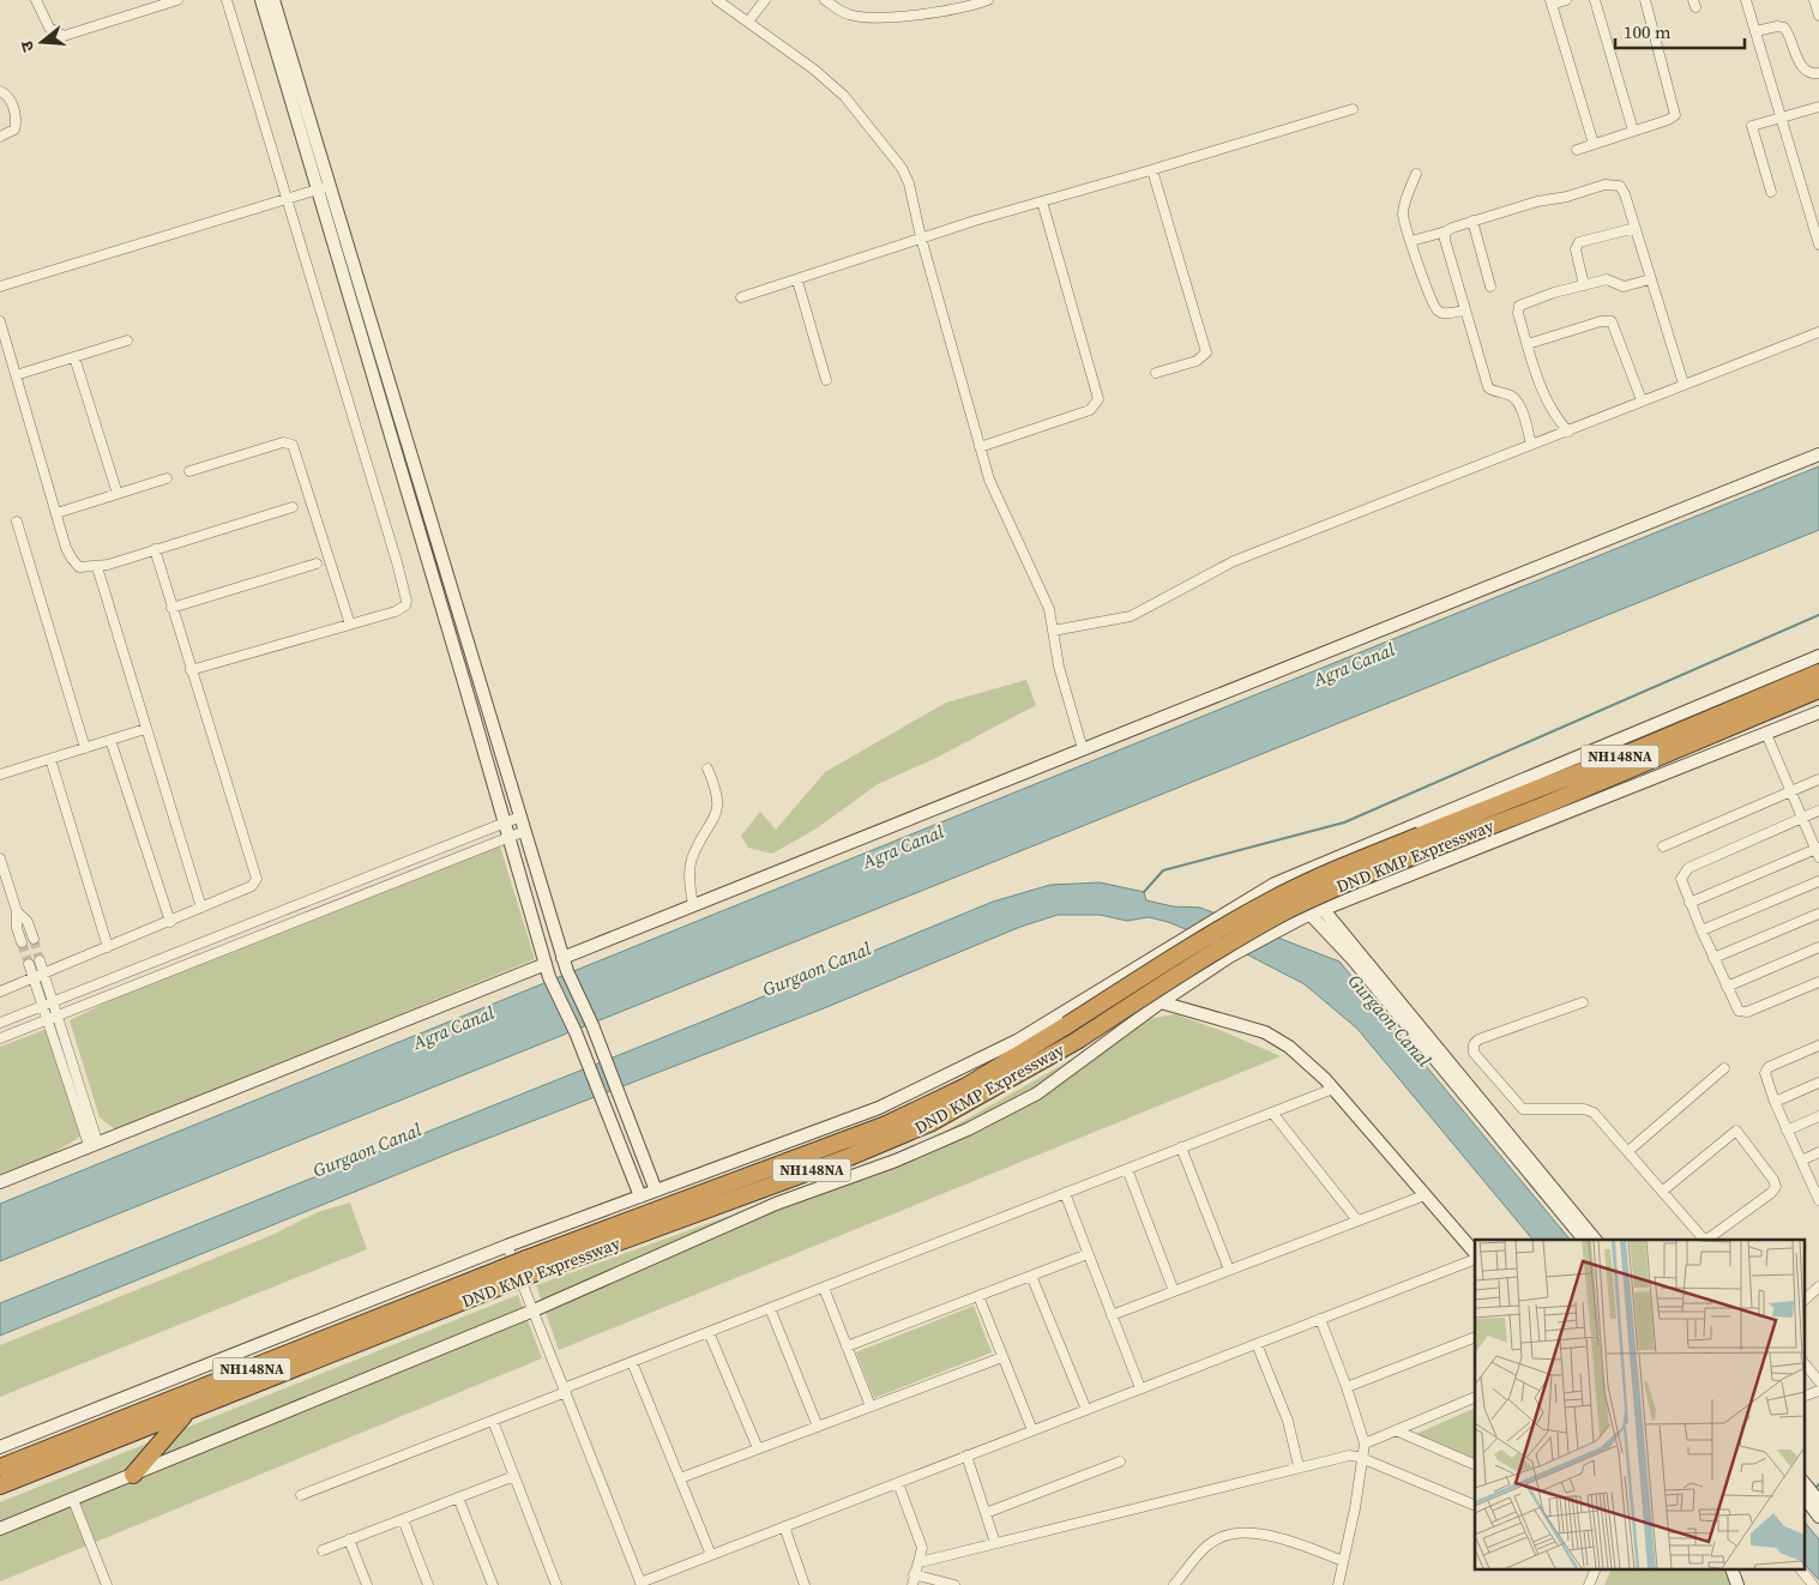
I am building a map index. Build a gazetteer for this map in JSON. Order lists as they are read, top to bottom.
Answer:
{
  "streets": {
    "highway": ["NH148NA", "DND KMP Expressway"]
  },
  "water": ["Agra Canal", "Gurgaon Canal"],
  "scale_bar": "100 m",
  "north": "left"
}
